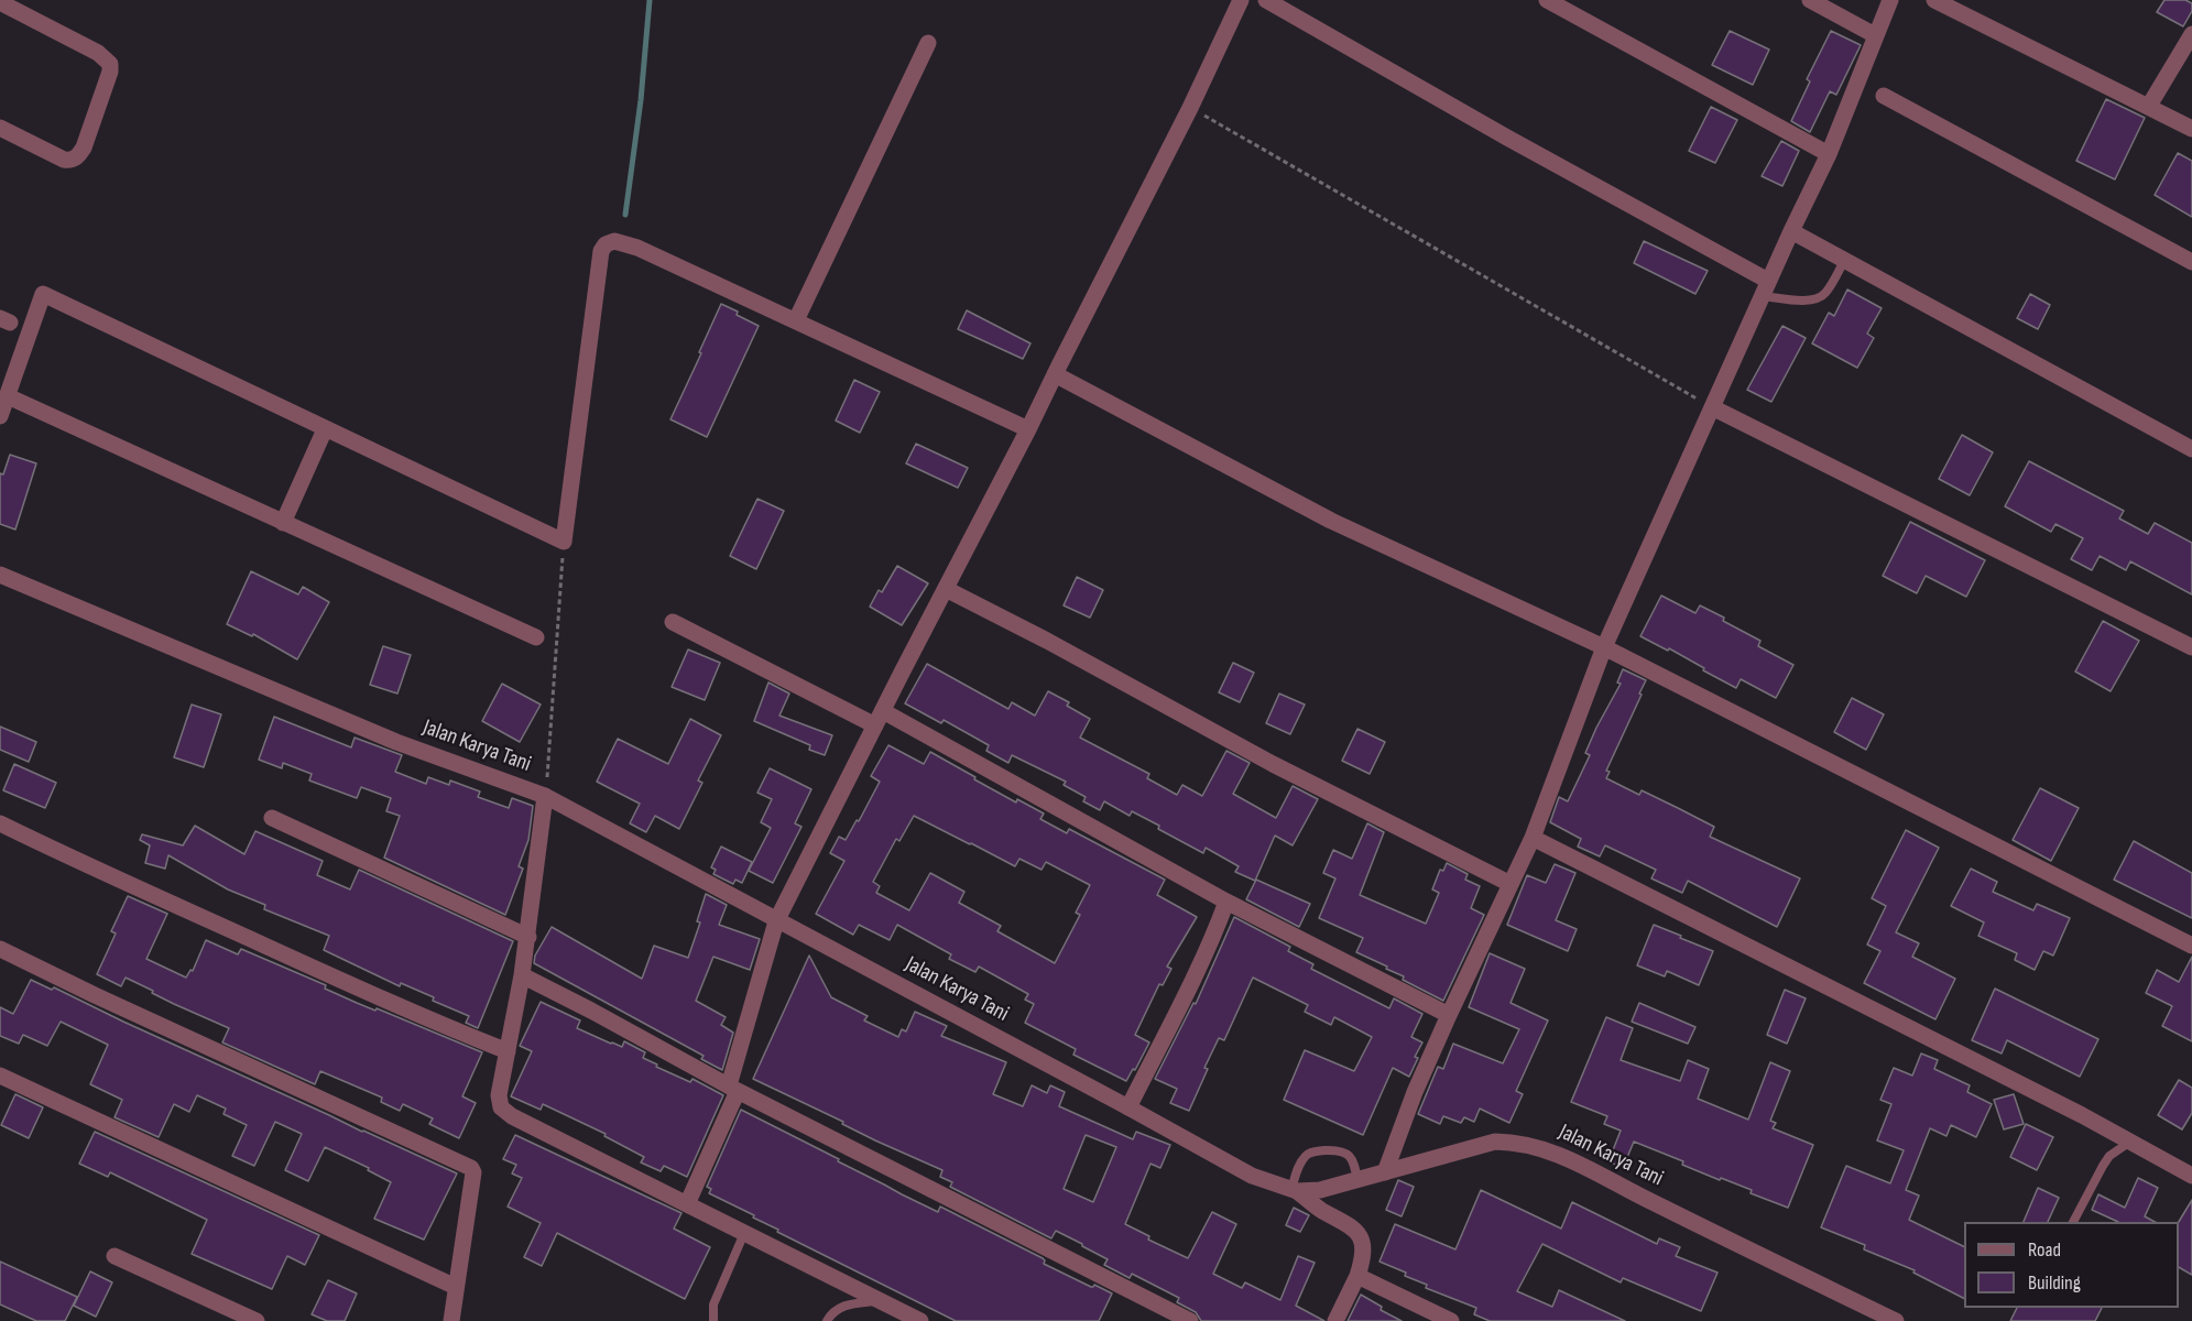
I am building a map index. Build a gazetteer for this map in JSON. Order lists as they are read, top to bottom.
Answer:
{
  "streets": {
    "street": ["Jalan Karya Tani"]
  },
  "legend": ["Road", "Building"]
}
